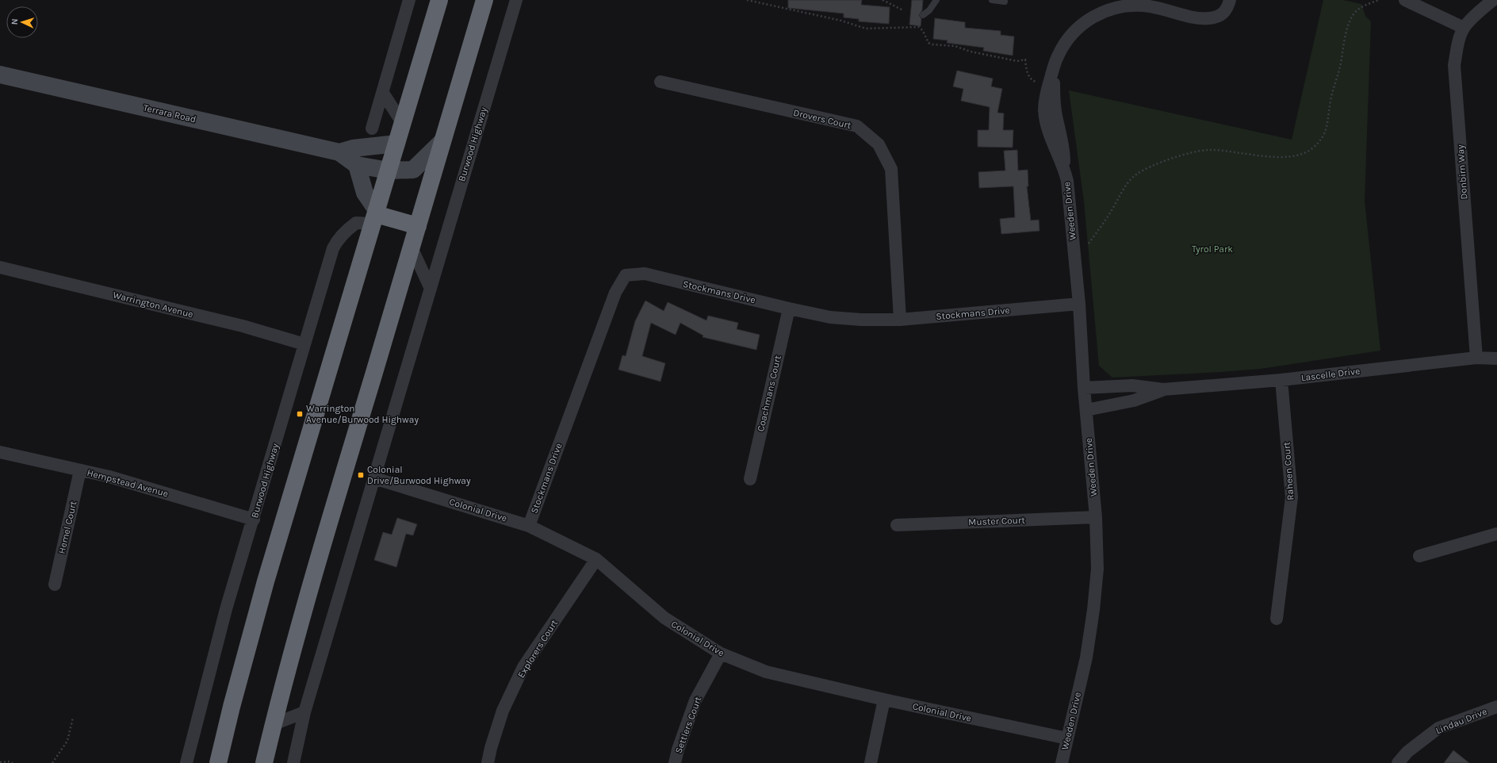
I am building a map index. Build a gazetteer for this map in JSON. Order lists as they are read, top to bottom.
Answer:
{
  "streets": {
    "street": [
      "Terrara Road",
      "Drovers Court",
      "Burwood Highway",
      "Donbirn Way",
      "Weeden Drive",
      "Stockmans Drive",
      "Warrington Avenue",
      "Lascelle Drive",
      "Coachmans Court",
      "Raheen Court",
      "Hempstead Avenue",
      "Colonial Drive",
      "Muster Court",
      "Hemel Court",
      "Explorers Court",
      "Lindau Drive",
      "Settlers Court"
    ]
  },
  "crossings": [
    ["Drovers Court", "Stockmans Drive"],
    ["Burwood Highway", "Warrington Avenue"],
    ["Burwood Highway", "Hempstead Avenue"],
    ["Burwood Highway", "Colonial Drive"],
    ["Donbirn Way", "Lascelle Drive"],
    ["Weeden Drive", "Stockmans Drive"],
    ["Weeden Drive", "Lascelle Drive"],
    ["Weeden Drive", "Colonial Drive"],
    ["Weeden Drive", "Muster Court"],
    ["Stockmans Drive", "Coachmans Court"],
    ["Stockmans Drive", "Colonial Drive"],
    ["Lascelle Drive", "Raheen Court"],
    ["Hempstead Avenue", "Hemel Court"],
    ["Colonial Drive", "Explorers Court"],
    ["Colonial Drive", "Settlers Court"]
  ],
  "parks": ["Tyrol Park"],
  "places": {
    "transit": ["Warrington Avenue/Burwood Highway", "Colonial Drive/Burwood Highway"]
  },
  "north": "left"
}
